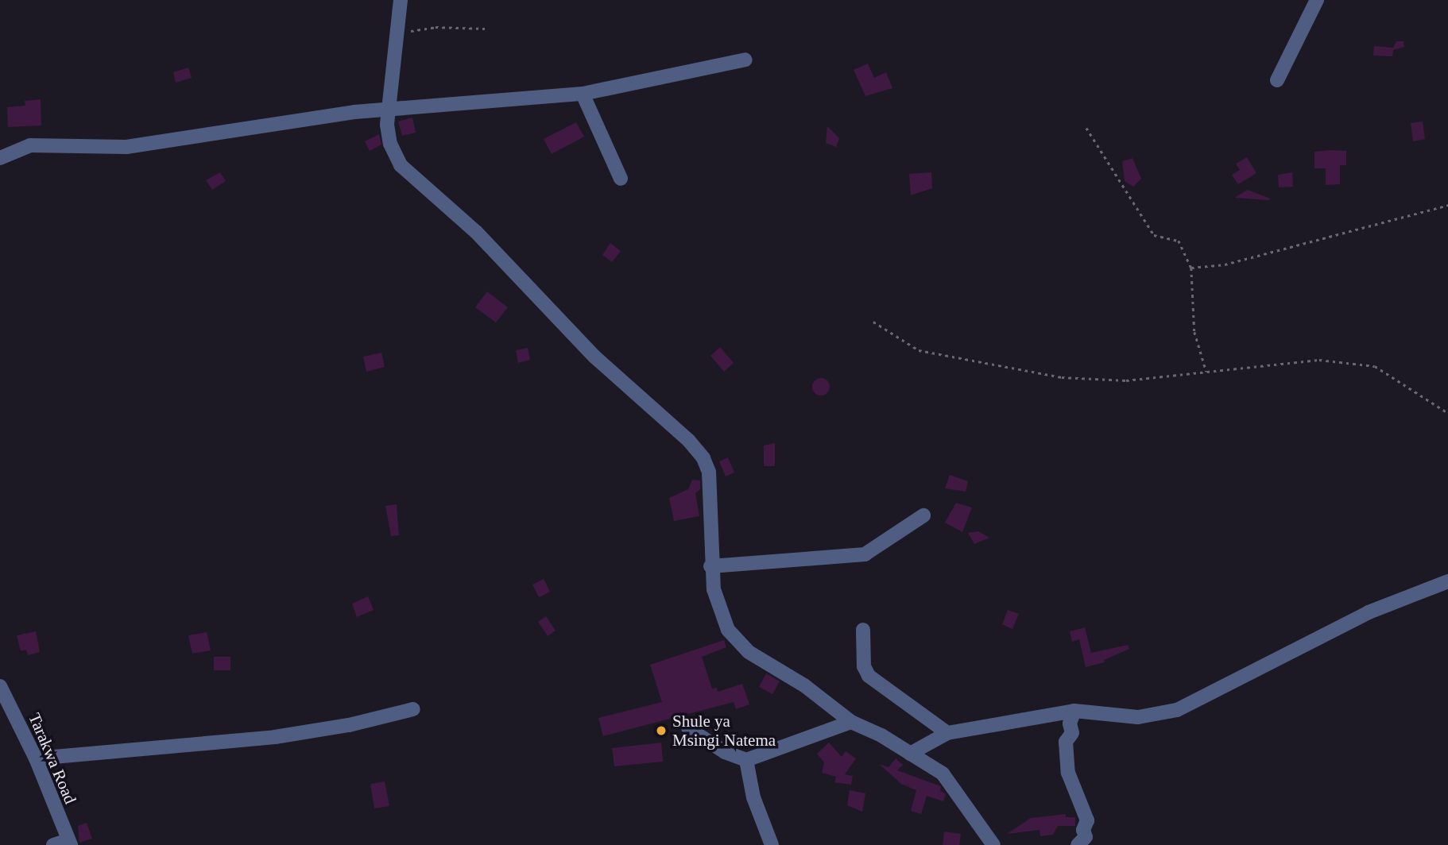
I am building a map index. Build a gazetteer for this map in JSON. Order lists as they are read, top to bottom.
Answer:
{
  "streets": {
    "street": ["Tarakwa Road"]
  },
  "places": ["Shule ya Msingi Natema"]
}
